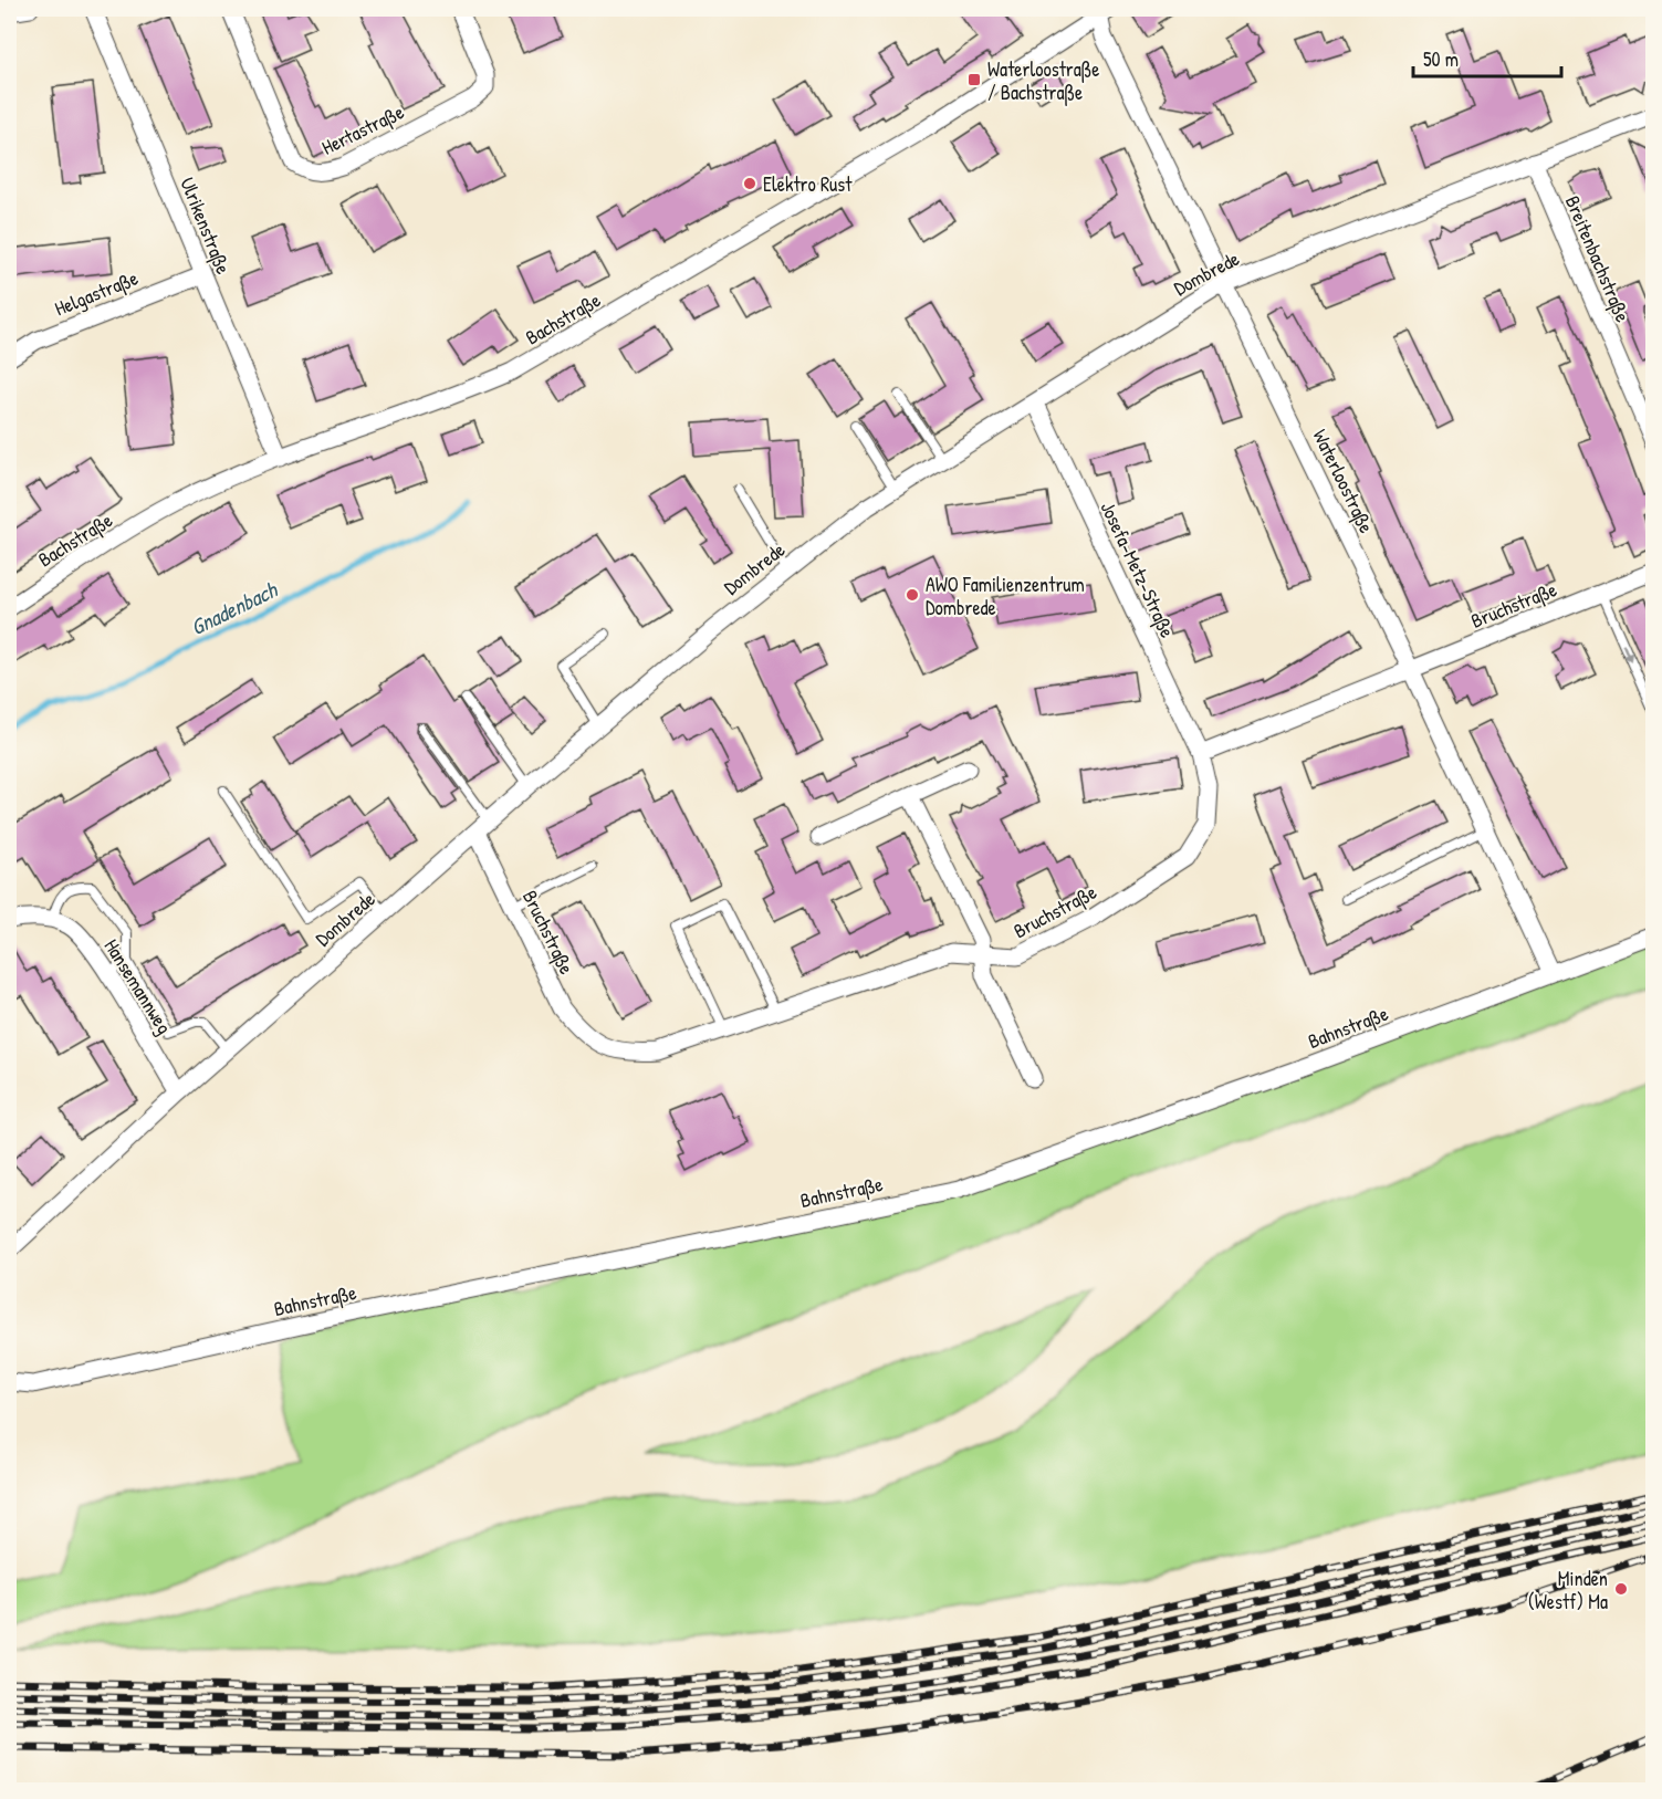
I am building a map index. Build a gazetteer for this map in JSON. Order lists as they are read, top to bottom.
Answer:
{
  "streets": {
    "street": [
      "Hertastraße",
      "Ulrikenstraße",
      "Breitenbachstraße",
      "Dombrede",
      "Helgastraße",
      "Bachstraße",
      "Waterloostraße",
      "Josefa-Metz-Straße",
      "Bruchstraße",
      "Hansemannweg",
      "Bahnstraße"
    ]
  },
  "crossings": [
    ["Ulrikenstraße", "Helgastraße"],
    ["Ulrikenstraße", "Bachstraße"],
    ["Breitenbachstraße", "Dombrede"],
    ["Dombrede", "Waterloostraße"],
    ["Dombrede", "Josefa-Metz-Straße"],
    ["Dombrede", "Bruchstraße"],
    ["Dombrede", "Hansemannweg"],
    ["Bachstraße", "Waterloostraße"],
    ["Waterloostraße", "Bruchstraße"],
    ["Waterloostraße", "Bahnstraße"],
    ["Josefa-Metz-Straße", "Bruchstraße"]
  ],
  "water": ["Gnadenbach"],
  "places": {
    "transit": ["Waterloostraße / Bachstraße"],
    "other": ["Elektro Rust", "AWO Familienzentrum Dombrede", "Minden (Westf) Ma"]
  },
  "scale_bar": "50 m"
}
